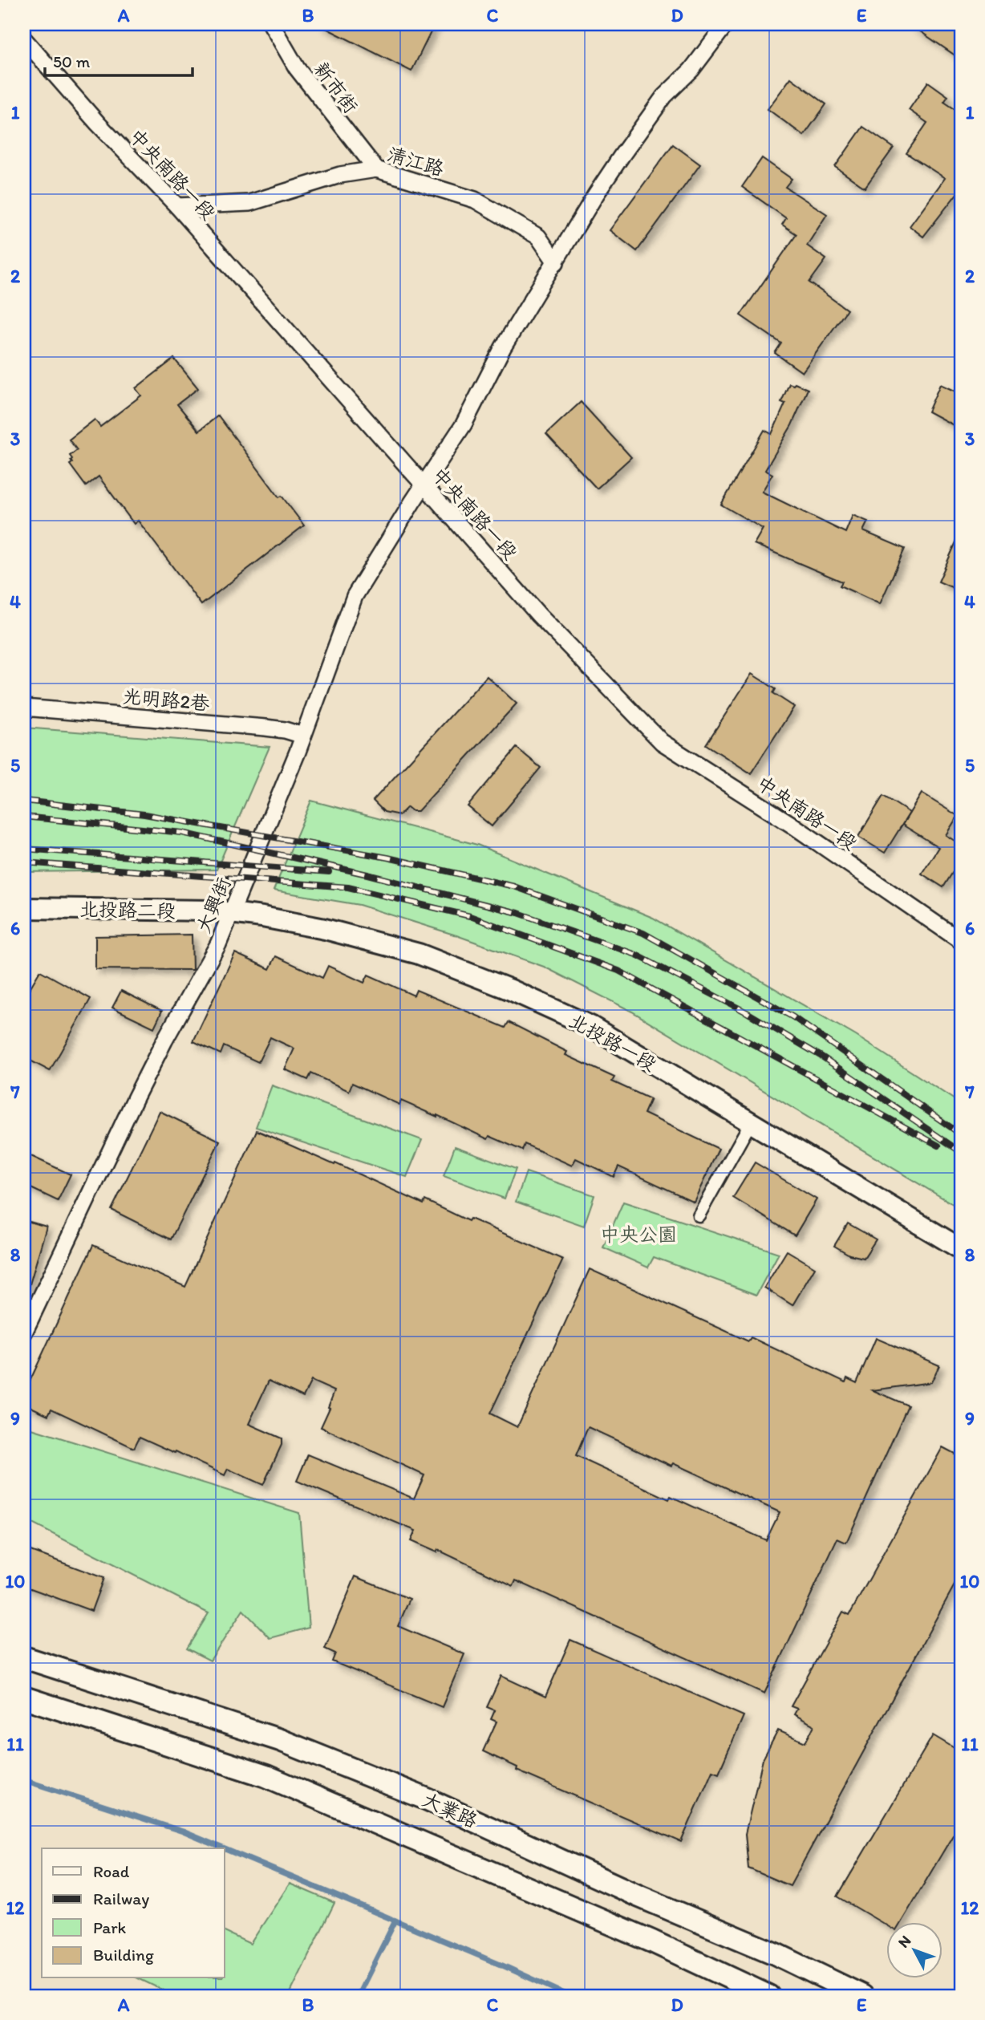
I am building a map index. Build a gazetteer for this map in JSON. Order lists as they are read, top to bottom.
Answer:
{
  "streets": {
    "main road": ["大業路"],
    "street": [
      "新市街",
      "清江路",
      "中央南路一段",
      "光明路2巷",
      "大興街",
      "北投路二段",
      "北投路一段"
    ]
  },
  "crossings": [
    ["新市街", "清江路"],
    ["清江路", "中央南路一段"],
    ["清江路", "大興街"],
    ["中央南路一段", "大興街"],
    ["光明路2巷", "大興街"],
    ["大興街", "北投路二段"],
    ["大興街", "北投路一段"],
    ["北投路二段", "北投路一段"]
  ],
  "parks": ["中央公園"],
  "legend": [
    "Road",
    "Railway",
    "Park",
    "Building"
  ],
  "scale_bar": "50 m",
  "north": "top left",
  "grid": {
    "columns": [
      "A",
      "B",
      "C",
      "D",
      "E"
    ],
    "rows": [
      "1",
      "2",
      "3",
      "4",
      "5",
      "6",
      "7",
      "8",
      "9",
      "10",
      "11",
      "12"
    ]
  }
}
